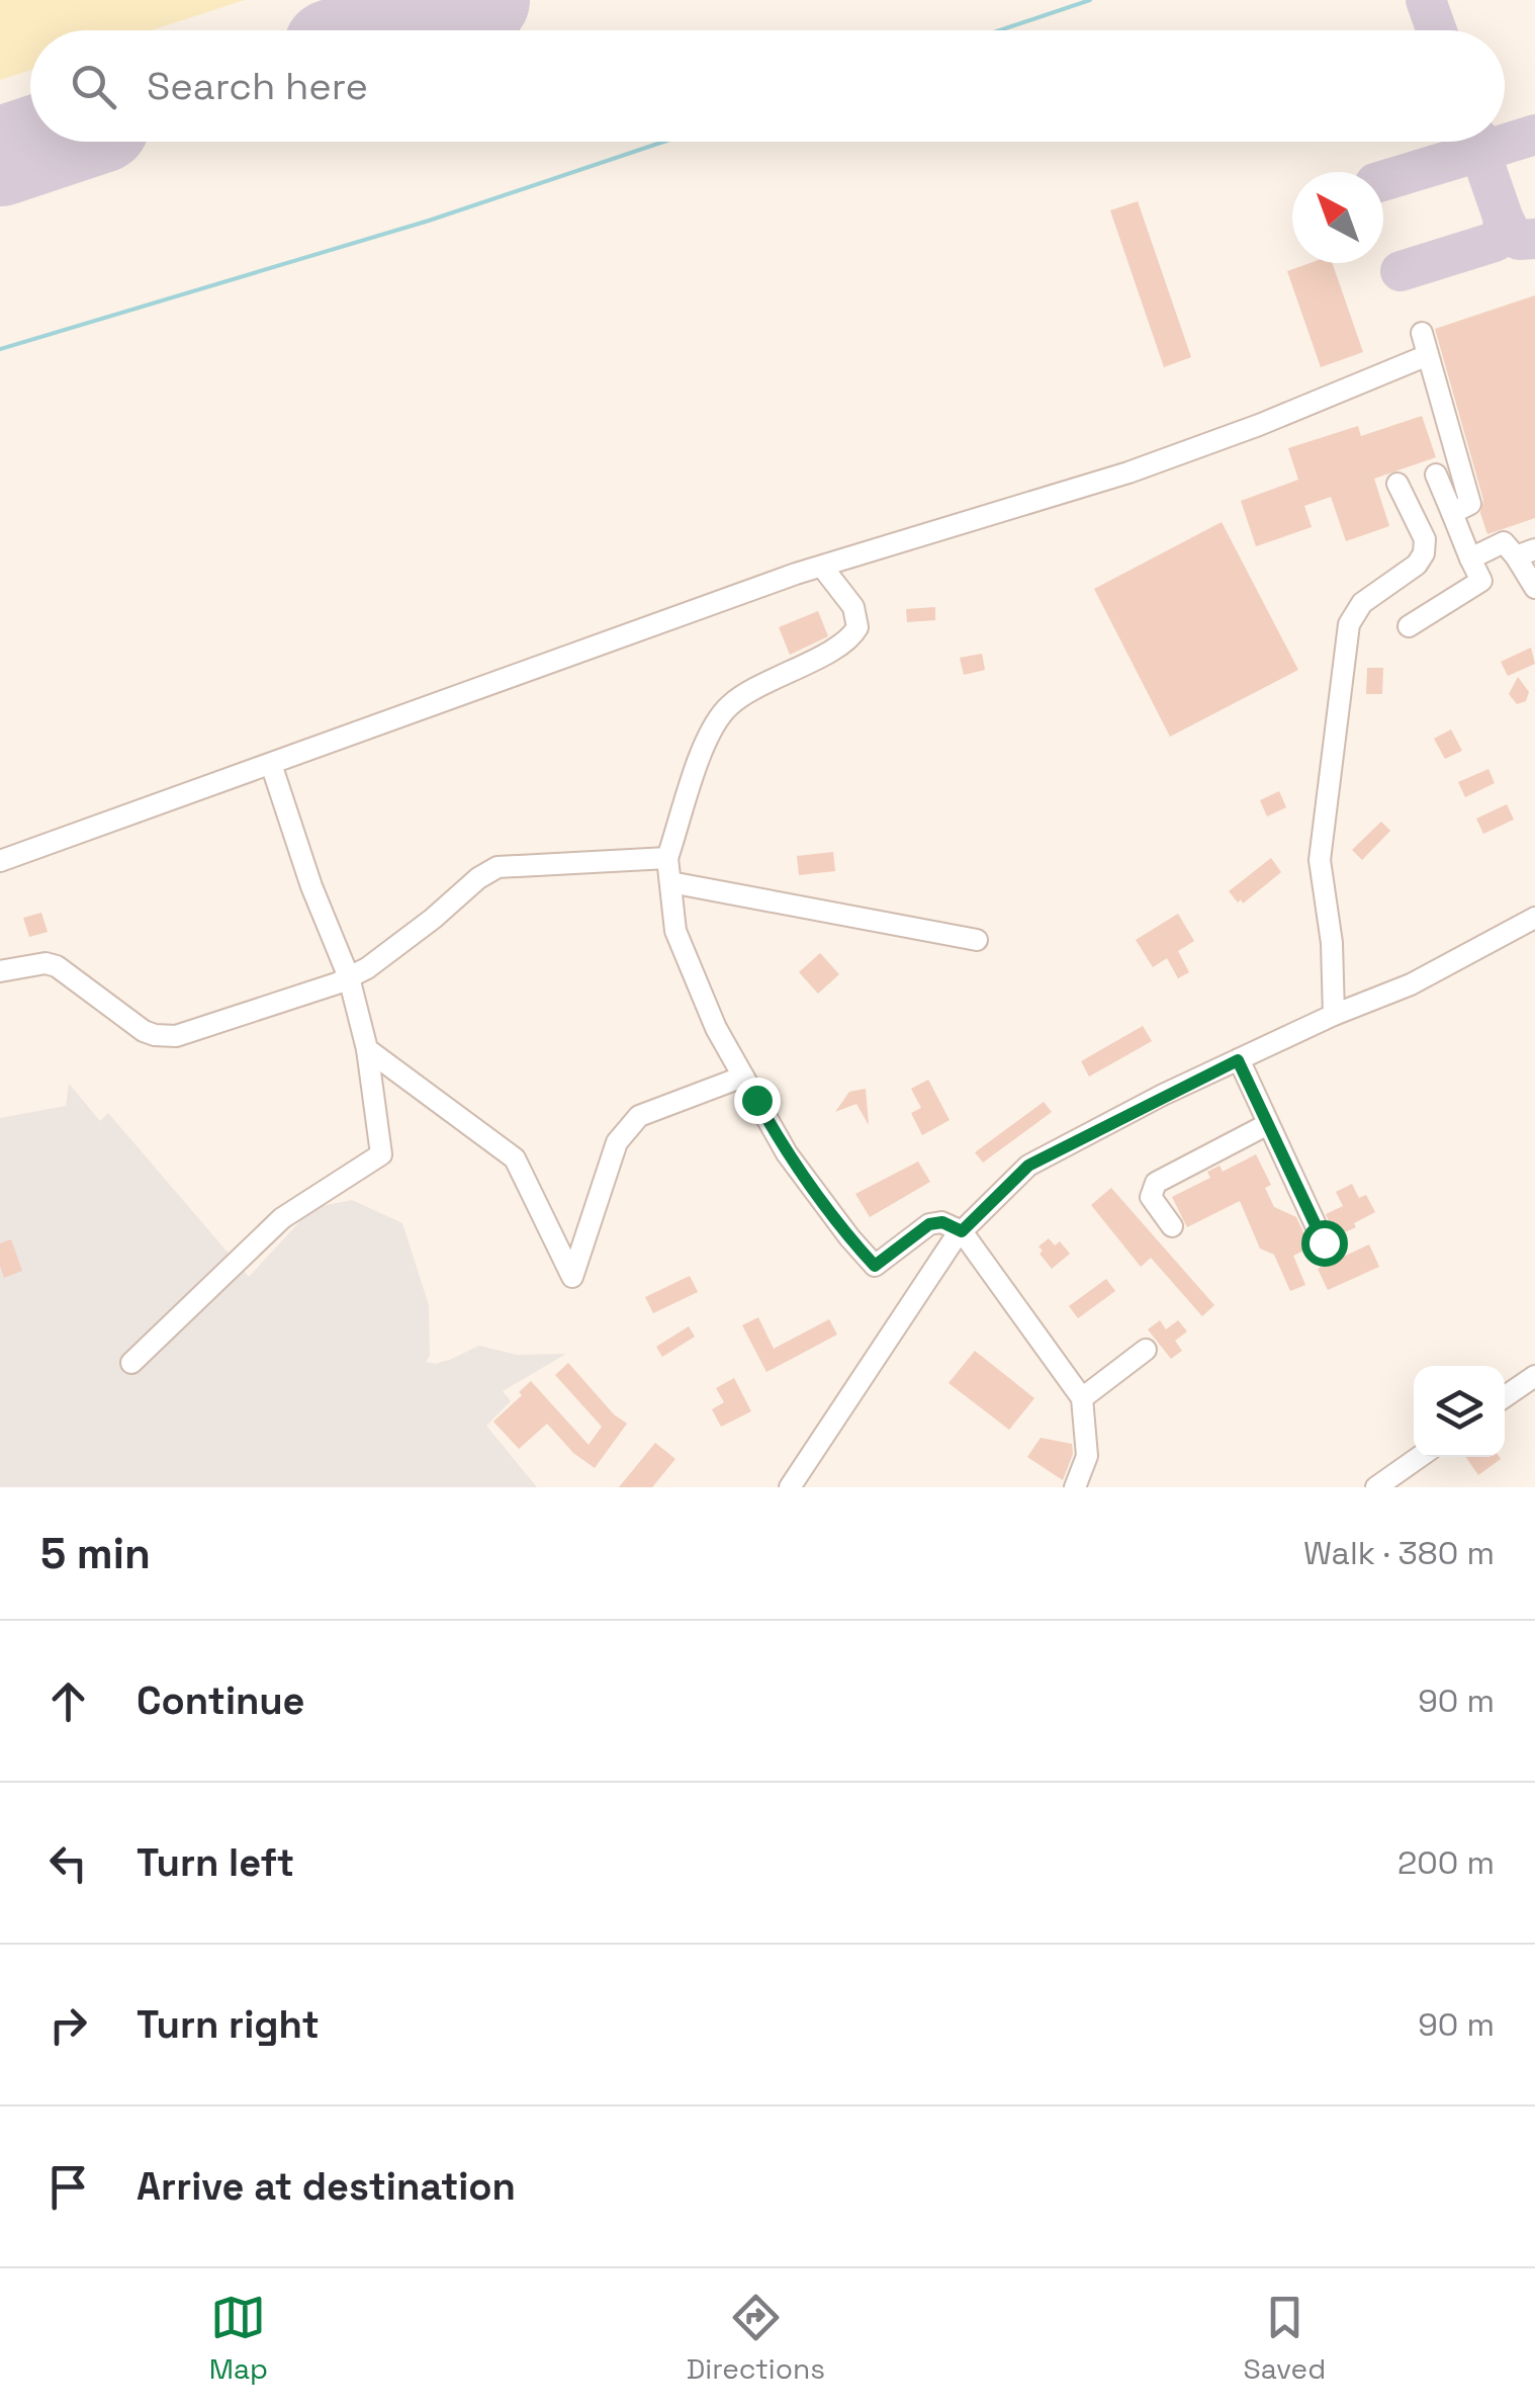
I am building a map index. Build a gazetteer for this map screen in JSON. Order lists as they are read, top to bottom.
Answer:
{
  "north": "top left",
  "page": {
    "search": "Search here",
    "heading": ["5 min", "Walk · 380 m"],
    "list": [
      ["Continue", "90 m"],
      ["Turn left", "200 m"],
      ["Turn right", "90 m"],
      "Arrive at destination"
    ],
    "nav": ["Map", "Directions", "Saved"]
  }
}
